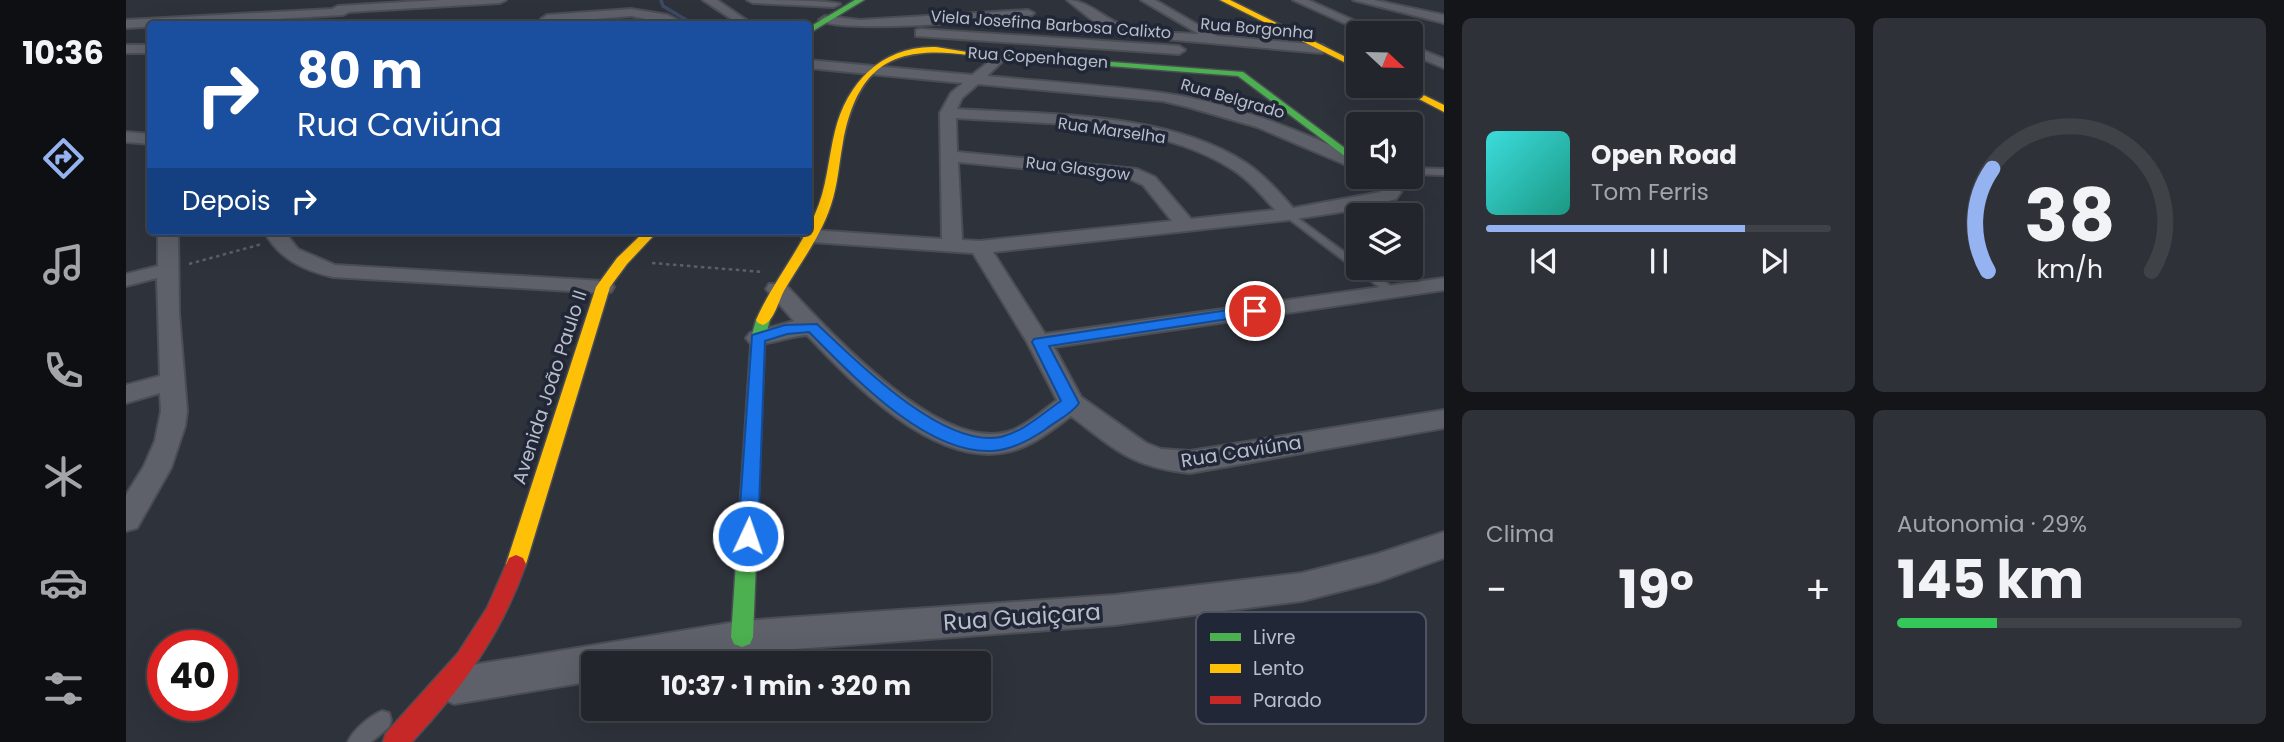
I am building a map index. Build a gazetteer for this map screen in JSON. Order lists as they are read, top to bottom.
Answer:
{
  "streets": {
    "street": [
      "Viela Josefina Barbosa Calixto",
      "Rua Borgonha",
      "Rua Copenhagen",
      "Rua Belgrado",
      "Rua Marselha",
      "Rua Glasgow",
      "Avenida João Paulo II",
      "Rua Caviúna",
      "Rua Guaiçara"
    ]
  },
  "crossings": [
    ["Viela Josefina Barbosa Calixto", "Rua Copenhagen"],
    ["Rua Copenhagen", "Rua Belgrado"],
    ["Rua Copenhagen", "Rua Guaiçara"],
    ["Avenida João Paulo II", "Rua Guaiçara"]
  ],
  "legend": ["Livre", "Lento", "Parado"],
  "north": "right",
  "page": {
    "tabs": "10:36",
    "turn": ["80 m", "Rua Caviúna"],
    "song": ["Open Road", "Tom Ferris"],
    "then": "Depois",
    "tile": [
      "Clima",
      ["Autonomia · 29%", "145 km"]
    ],
    "heat": ["−", "19°", "+"],
    "limit": "40",
    "trip": "10:37 · 1 min · 320 m",
    "gauge": ["38", "km/h"]
  }
}
